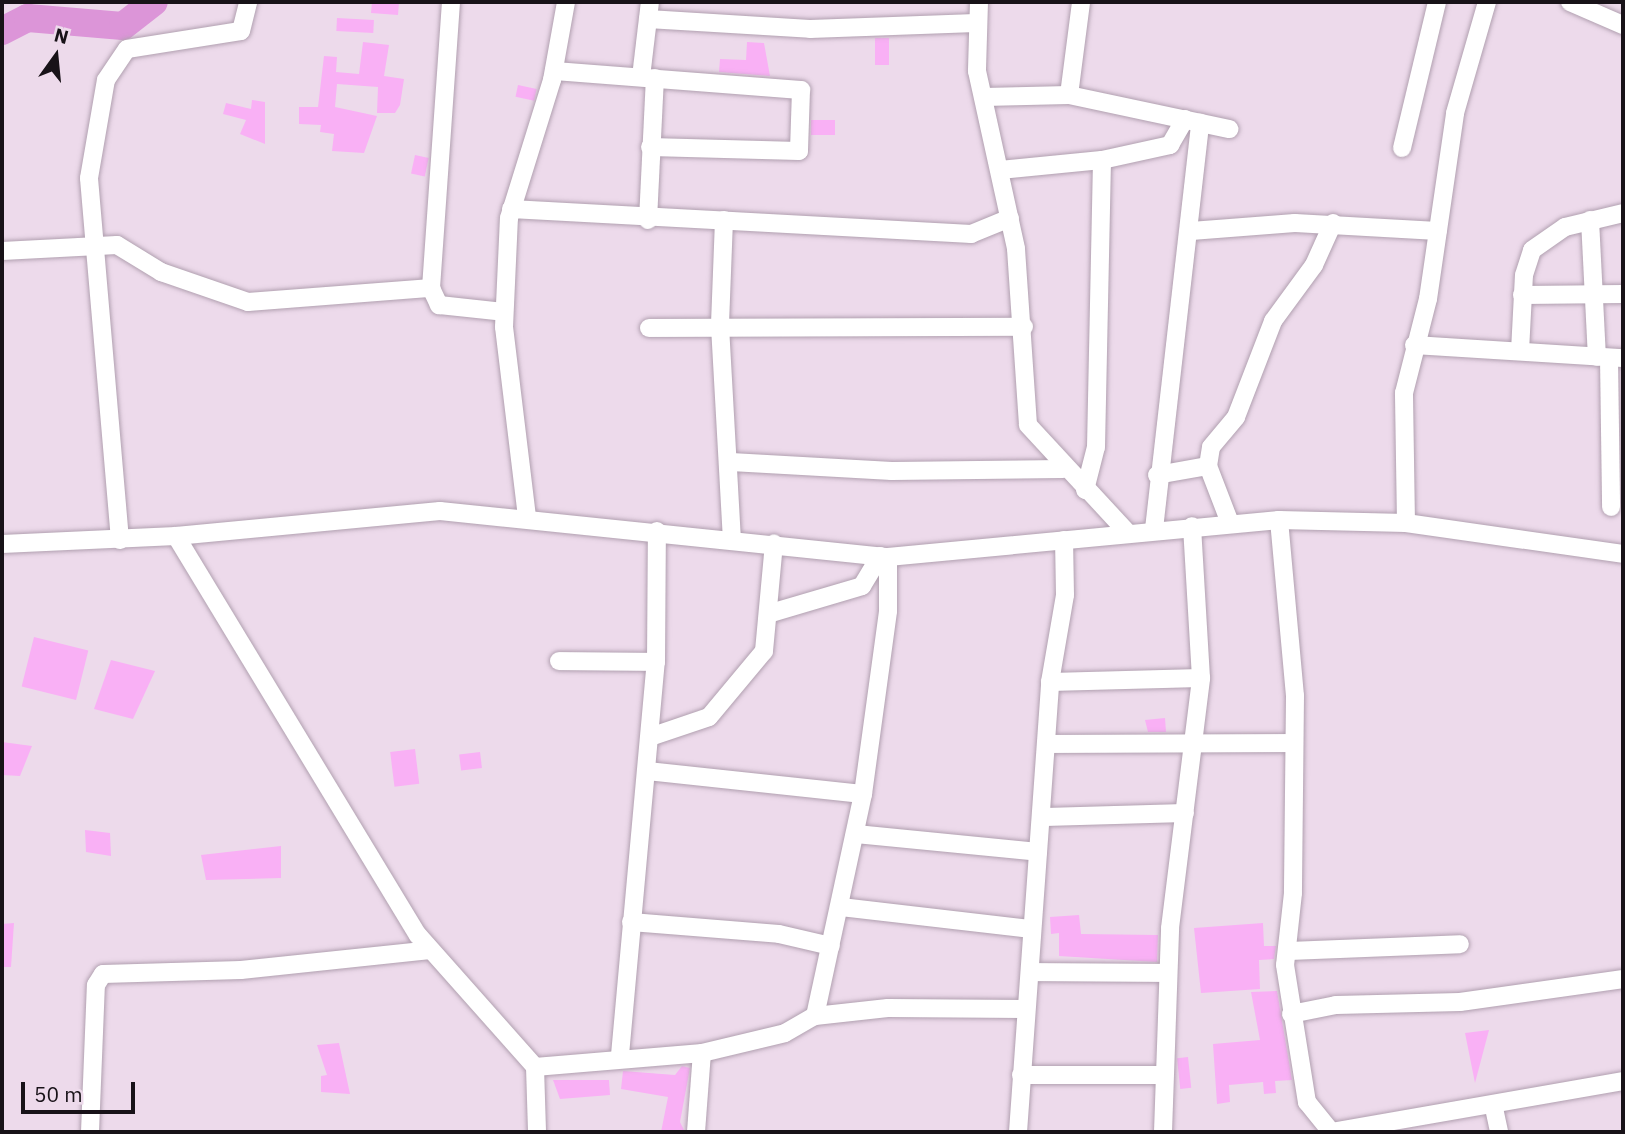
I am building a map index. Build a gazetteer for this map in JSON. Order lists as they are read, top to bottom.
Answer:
{
  "scale_bar": "50 m",
  "north": "top"
}
